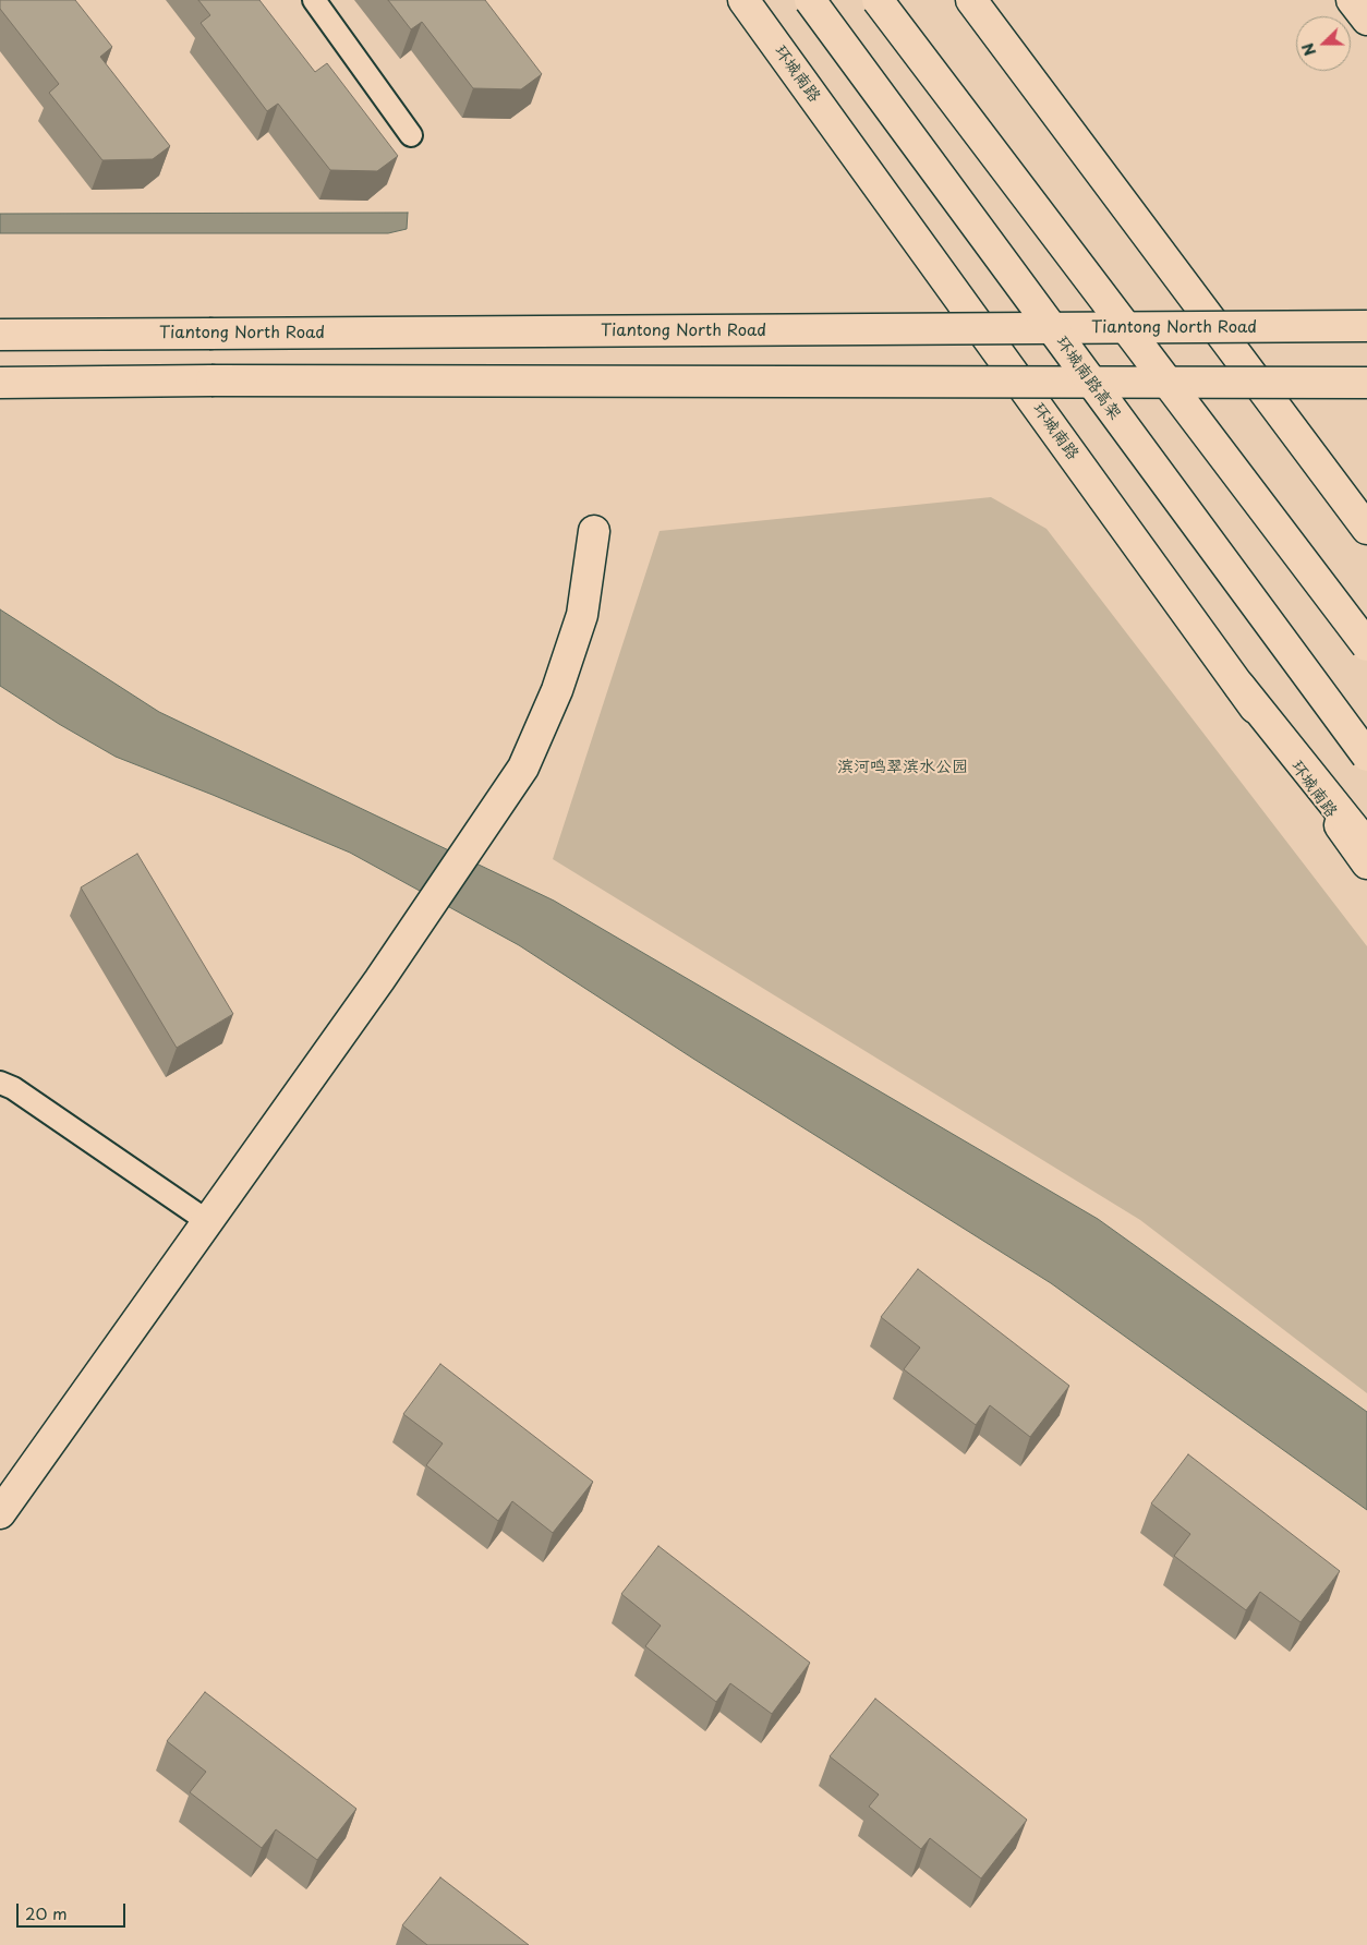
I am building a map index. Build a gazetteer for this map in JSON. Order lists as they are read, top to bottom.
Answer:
{
  "streets": {
    "main road": ["环城南路", "Tiantong North Road", "环城南路高架"]
  },
  "parks": ["滨河鸣翠滨水公园"],
  "scale_bar": "20 m",
  "north": "left"
}
